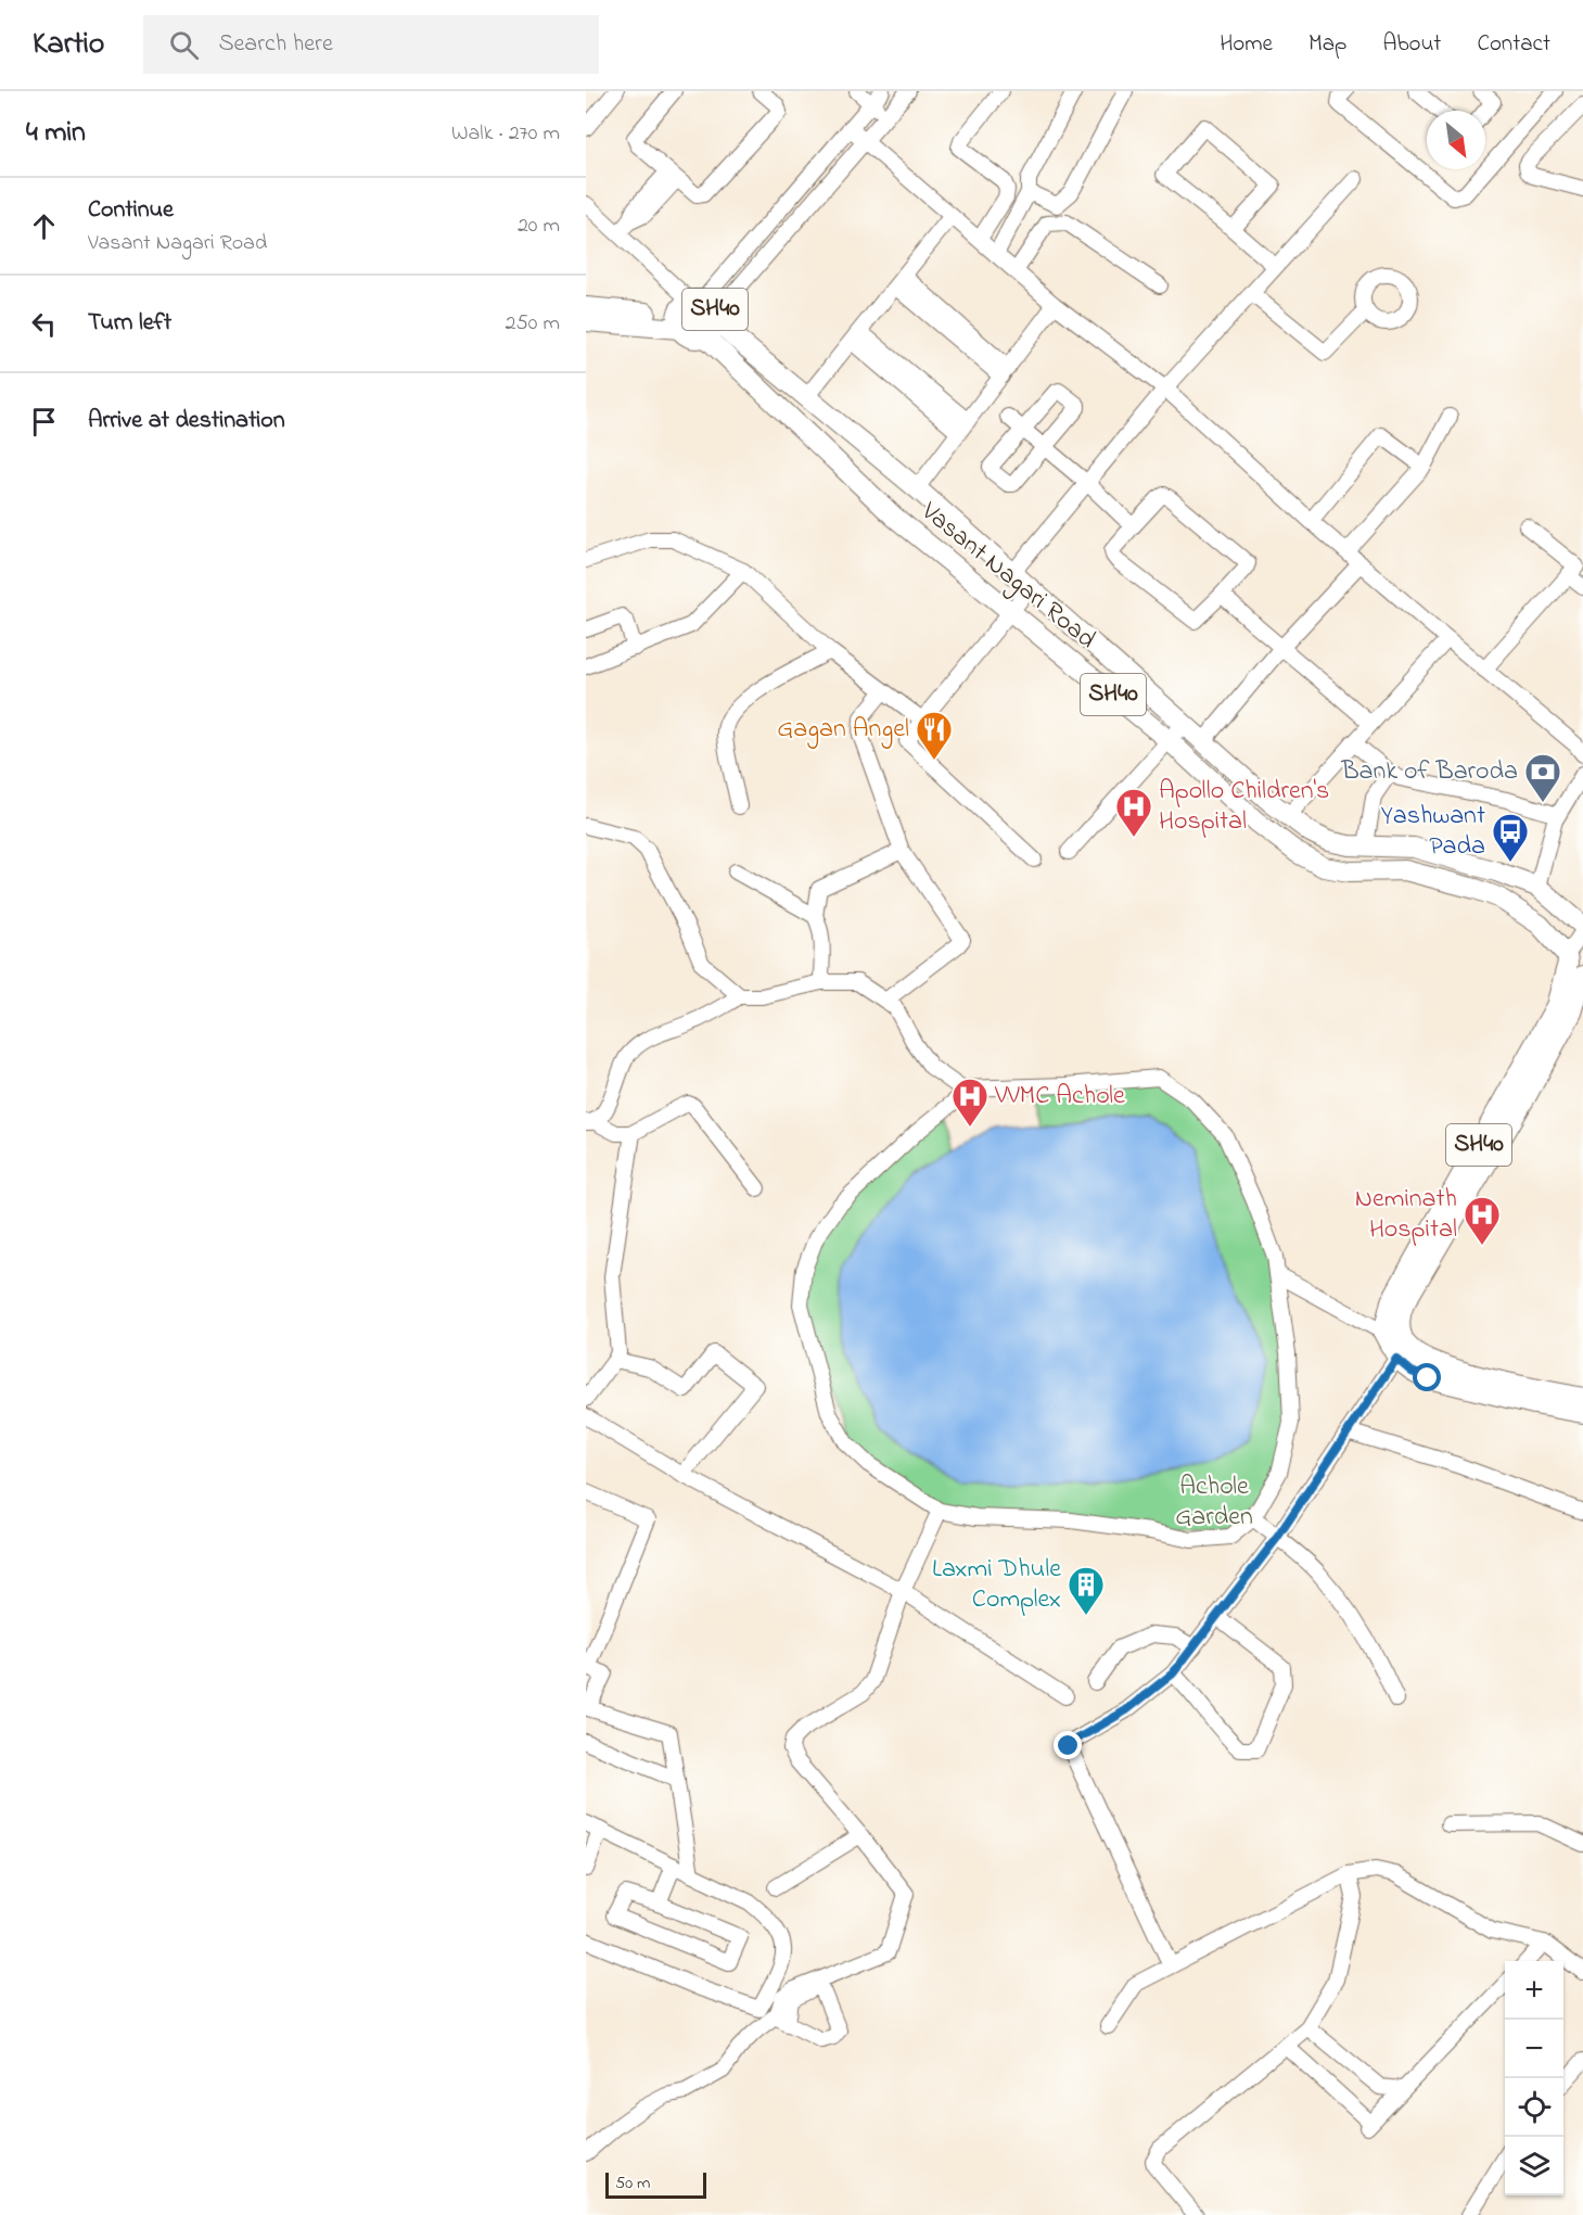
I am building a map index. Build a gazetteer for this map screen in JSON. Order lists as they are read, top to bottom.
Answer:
{
  "streets": {
    "main road": ["SH40", "Vasant Nagari Road"]
  },
  "crossings": [
    ["SH40", "Vasant Nagari Road"]
  ],
  "parks": ["Achole Garden"],
  "places": {
    "restaurant": ["Gagan Angel"],
    "bank": ["Bank of Baroda"],
    "hospital": ["Apollo Children's Hospital", "VVMC Achole", "Neminath Hospital"],
    "bus stop": ["Yashwant Pada"],
    "building": ["Laxmi Dhule Complex"]
  },
  "scale_bar": "50 m",
  "north": "bottom right",
  "page": {
    "header": "Kartio",
    "search": "Search here",
    "nav": [
      "Home",
      "Map",
      "About",
      "Contact"
    ],
    "heading": ["4 min", "Walk · 270 m"],
    "list": [
      ["Continue", "Vasant Nagari Road", "20 m"],
      ["Turn left", "250 m"],
      "Arrive at destination"
    ],
    "map_buttons": ["+", "−"],
    "scale": "50 m"
  }
}
